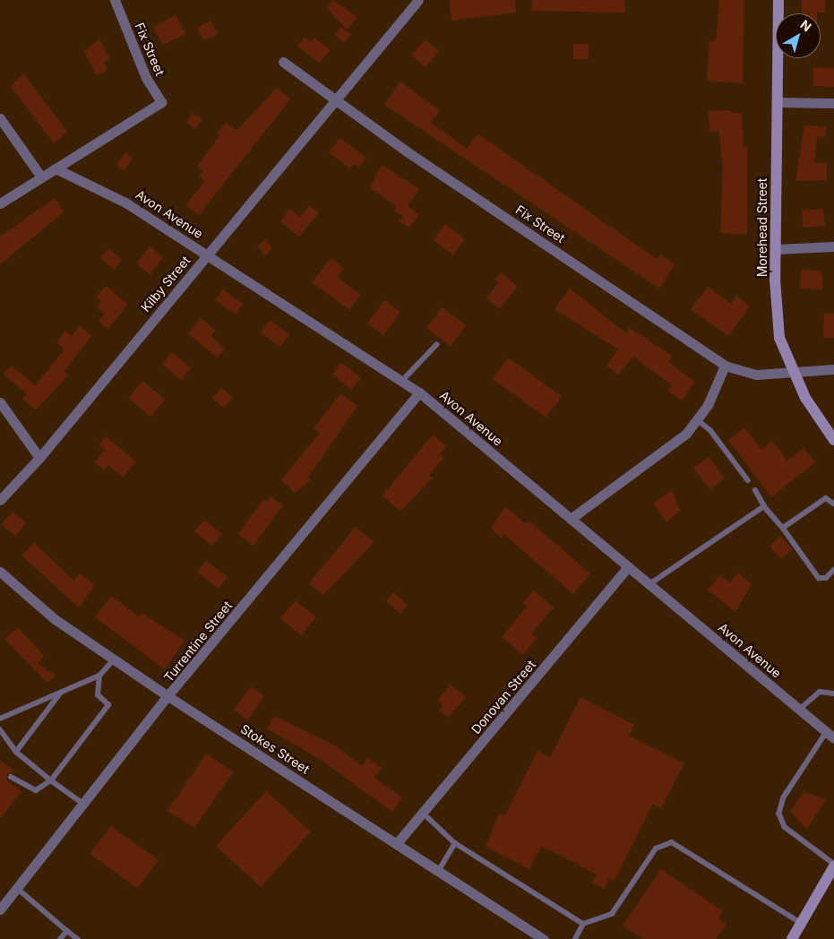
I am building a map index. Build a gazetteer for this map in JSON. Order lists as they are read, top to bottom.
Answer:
{
  "streets": {
    "street": [
      "Fix Street",
      "Avon Avenue",
      "Morehead Street",
      "Kilby Street",
      "Turrentine Street",
      "Donovan Street",
      "Stokes Street"
    ]
  },
  "crossings": [
    ["Fix Street", "Avon Avenue"],
    ["Fix Street", "Morehead Street"],
    ["Fix Street", "Kilby Street"],
    ["Avon Avenue", "Kilby Street"],
    ["Avon Avenue", "Turrentine Street"],
    ["Avon Avenue", "Donovan Street"],
    ["Turrentine Street", "Stokes Street"],
    ["Donovan Street", "Stokes Street"]
  ],
  "north": "top right"
}
